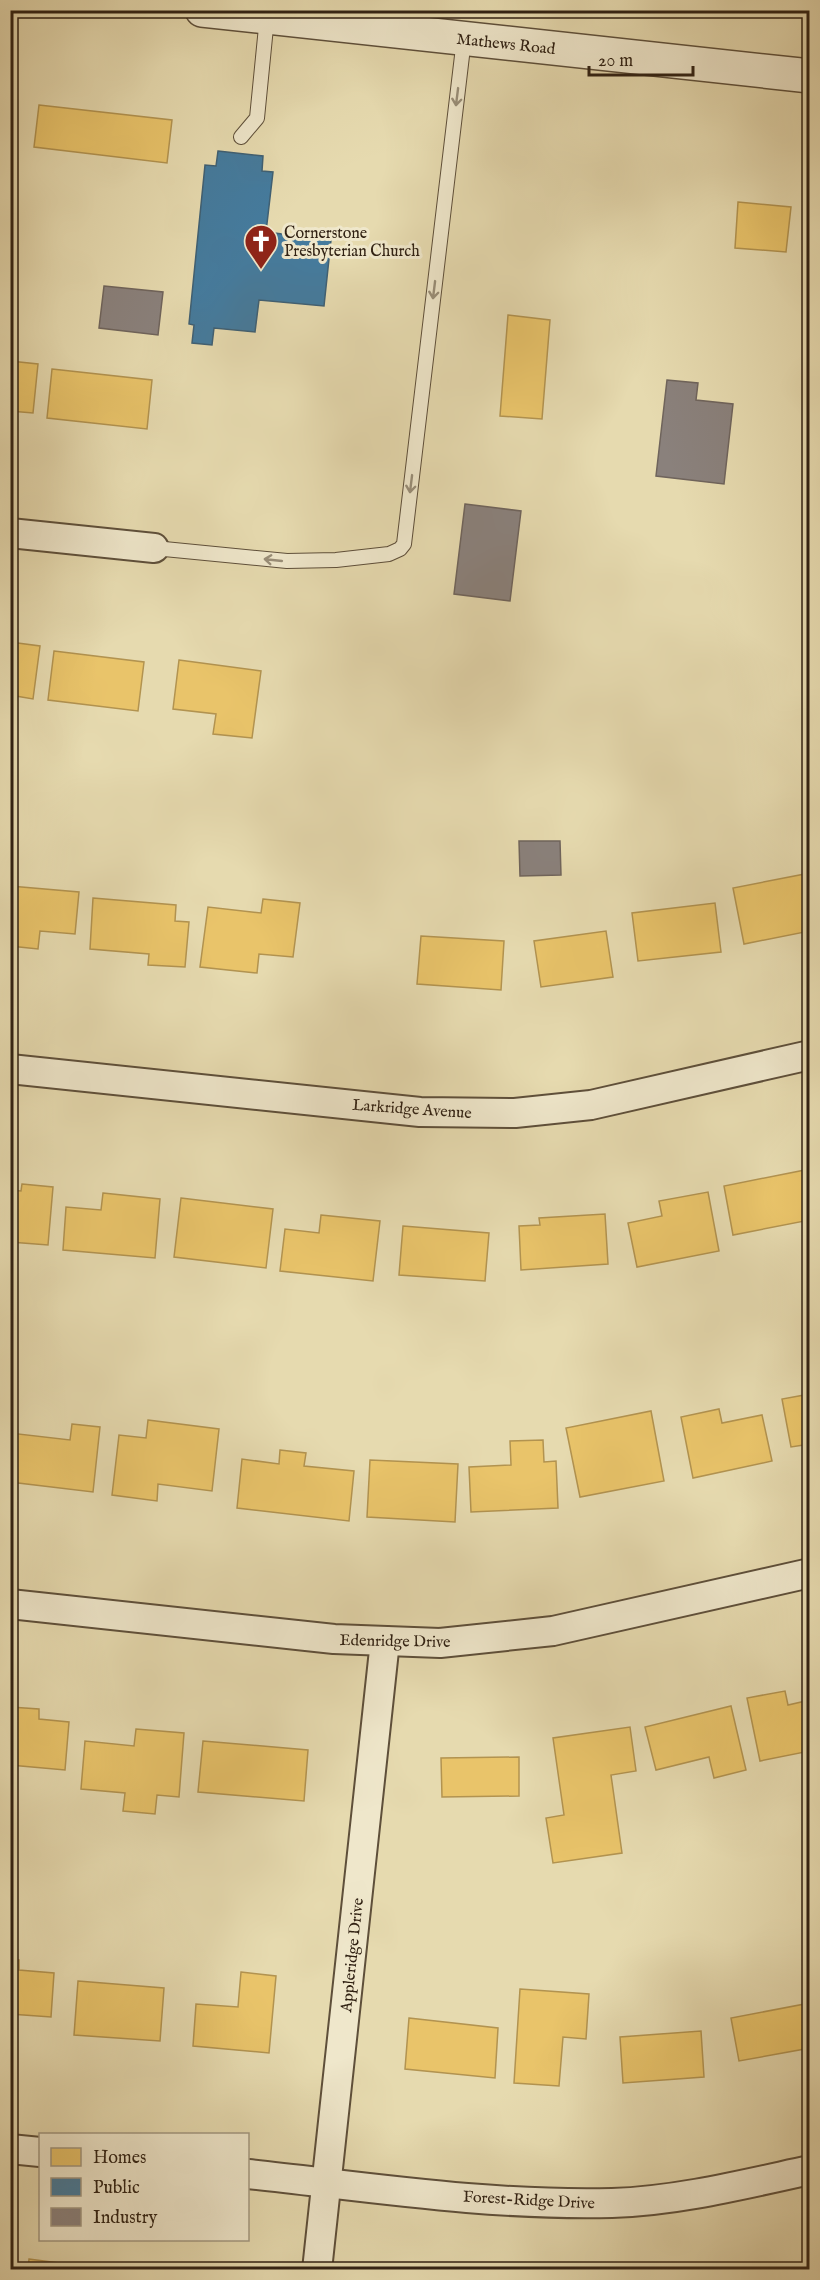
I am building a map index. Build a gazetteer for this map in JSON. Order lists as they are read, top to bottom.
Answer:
{
  "streets": {
    "street": [
      "Mathews Road",
      "Larkridge Avenue",
      "Edenridge Drive",
      "Appleridge Drive",
      "Forest-Ridge Drive"
    ]
  },
  "crossings": [
    ["Edenridge Drive", "Appleridge Drive"],
    ["Appleridge Drive", "Forest-Ridge Drive"]
  ],
  "places": {
    "church": ["Cornerstone Presbyterian Church"]
  },
  "legend": ["Homes", "Public", "Industry"],
  "scale_bar": "20 m"
}
